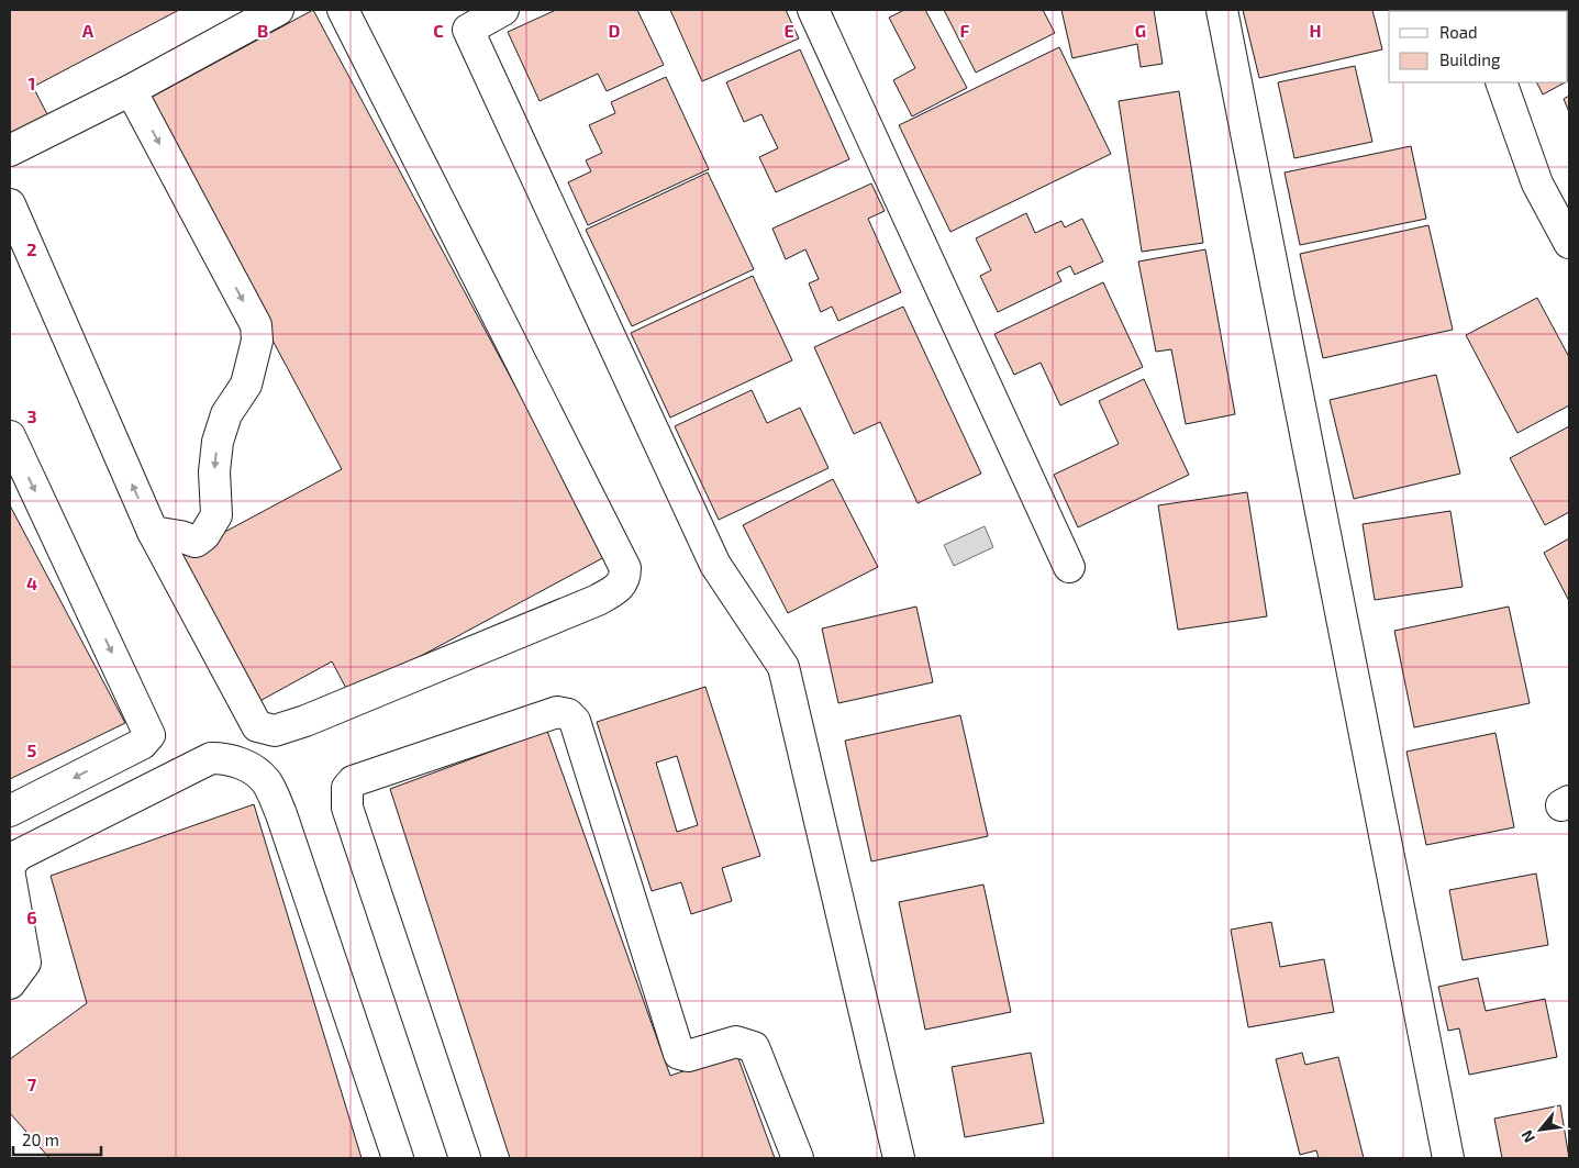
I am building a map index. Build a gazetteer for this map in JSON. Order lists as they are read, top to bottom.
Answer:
{
  "legend": ["Road", "Building"],
  "scale_bar": "20 m",
  "north": "bottom left",
  "grid": {
    "columns": [
      "A",
      "B",
      "C",
      "D",
      "E",
      "F",
      "G",
      "H"
    ],
    "rows": [
      "1",
      "2",
      "3",
      "4",
      "5",
      "6",
      "7"
    ]
  }
}
